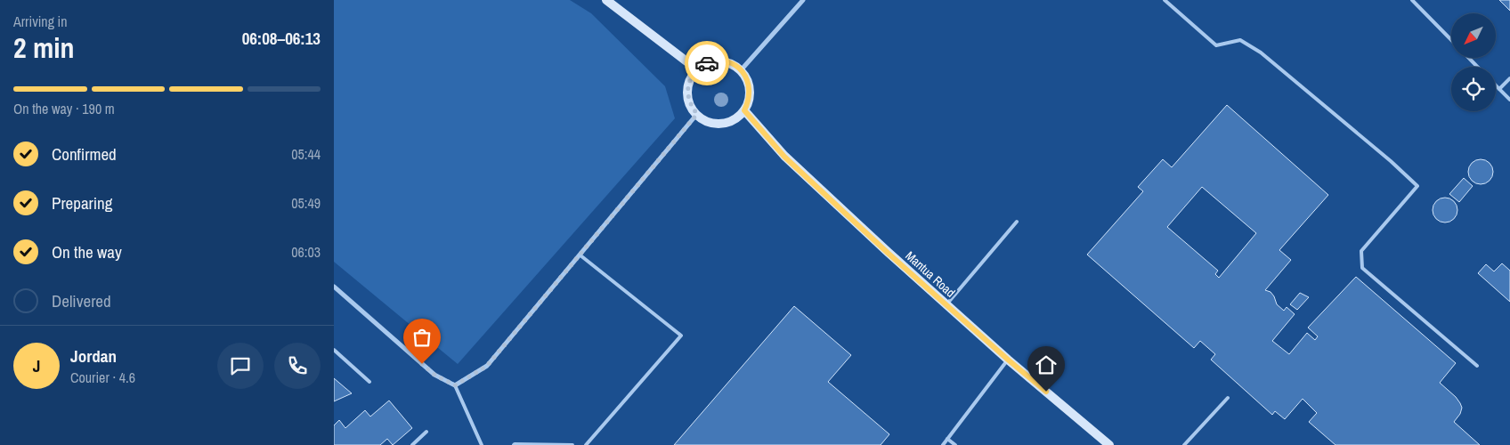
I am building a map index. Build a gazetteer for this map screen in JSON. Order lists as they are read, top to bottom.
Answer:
{
  "streets": {
    "street": ["Mantua Road"]
  },
  "north": "bottom left",
  "page": {
    "heading": ["2 min", "Arriving in", "06:08–06:13"],
    "panel": ["Jordan", "Courier · 4.6"],
    "bar": "On the way · 190 m",
    "list": [
      ["Confirmed", "05:44"],
      ["Preparing", "05:49"],
      ["On the way", "06:03"],
      "Delivered"
    ],
    "round": "J"
  }
}
